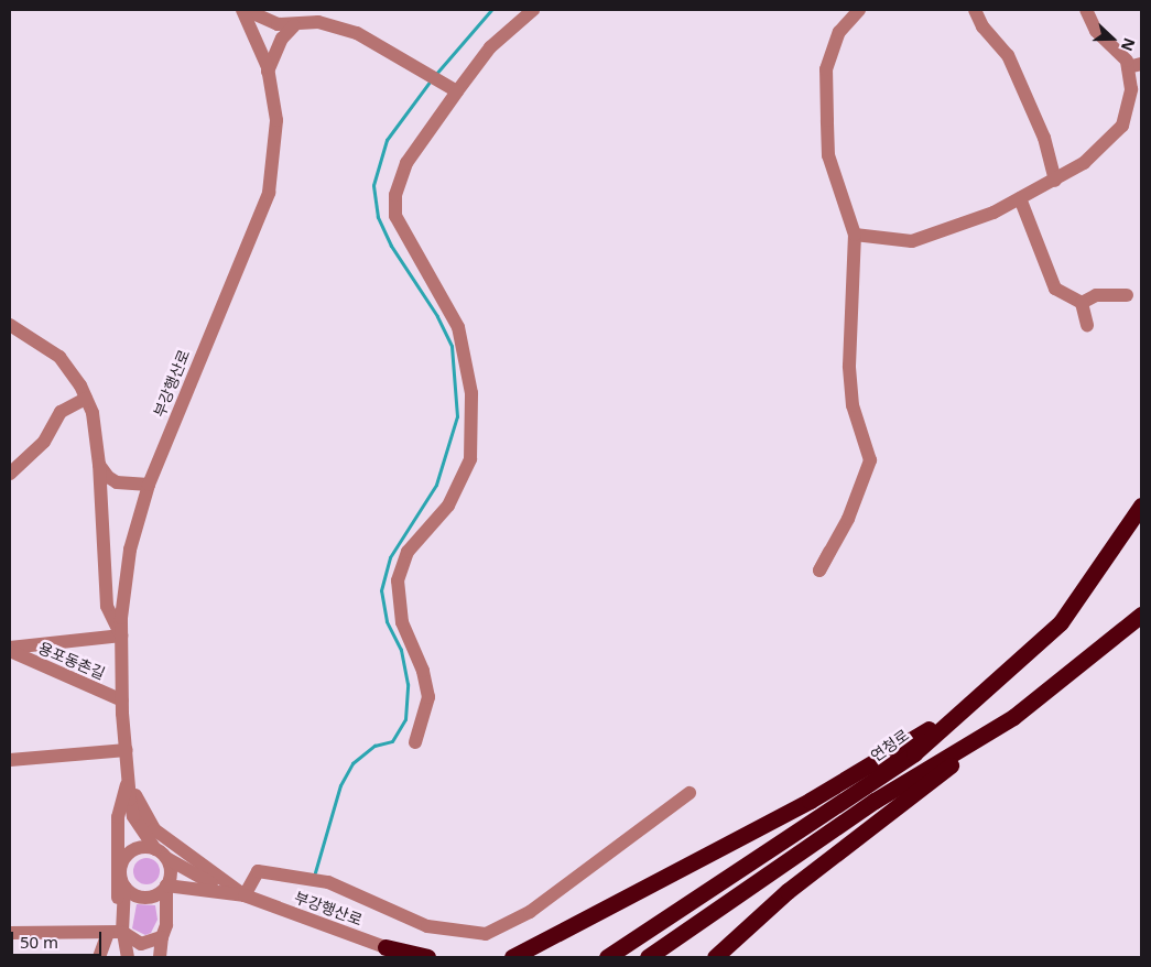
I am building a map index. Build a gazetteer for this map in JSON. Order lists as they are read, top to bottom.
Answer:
{
  "streets": {
    "highway": ["연청로"],
    "street": ["부강행산로", "용포동촌길"]
  },
  "crossings": [
    ["부강행산로", "용포동촌길"]
  ],
  "scale_bar": "50 m",
  "north": "right"
}
